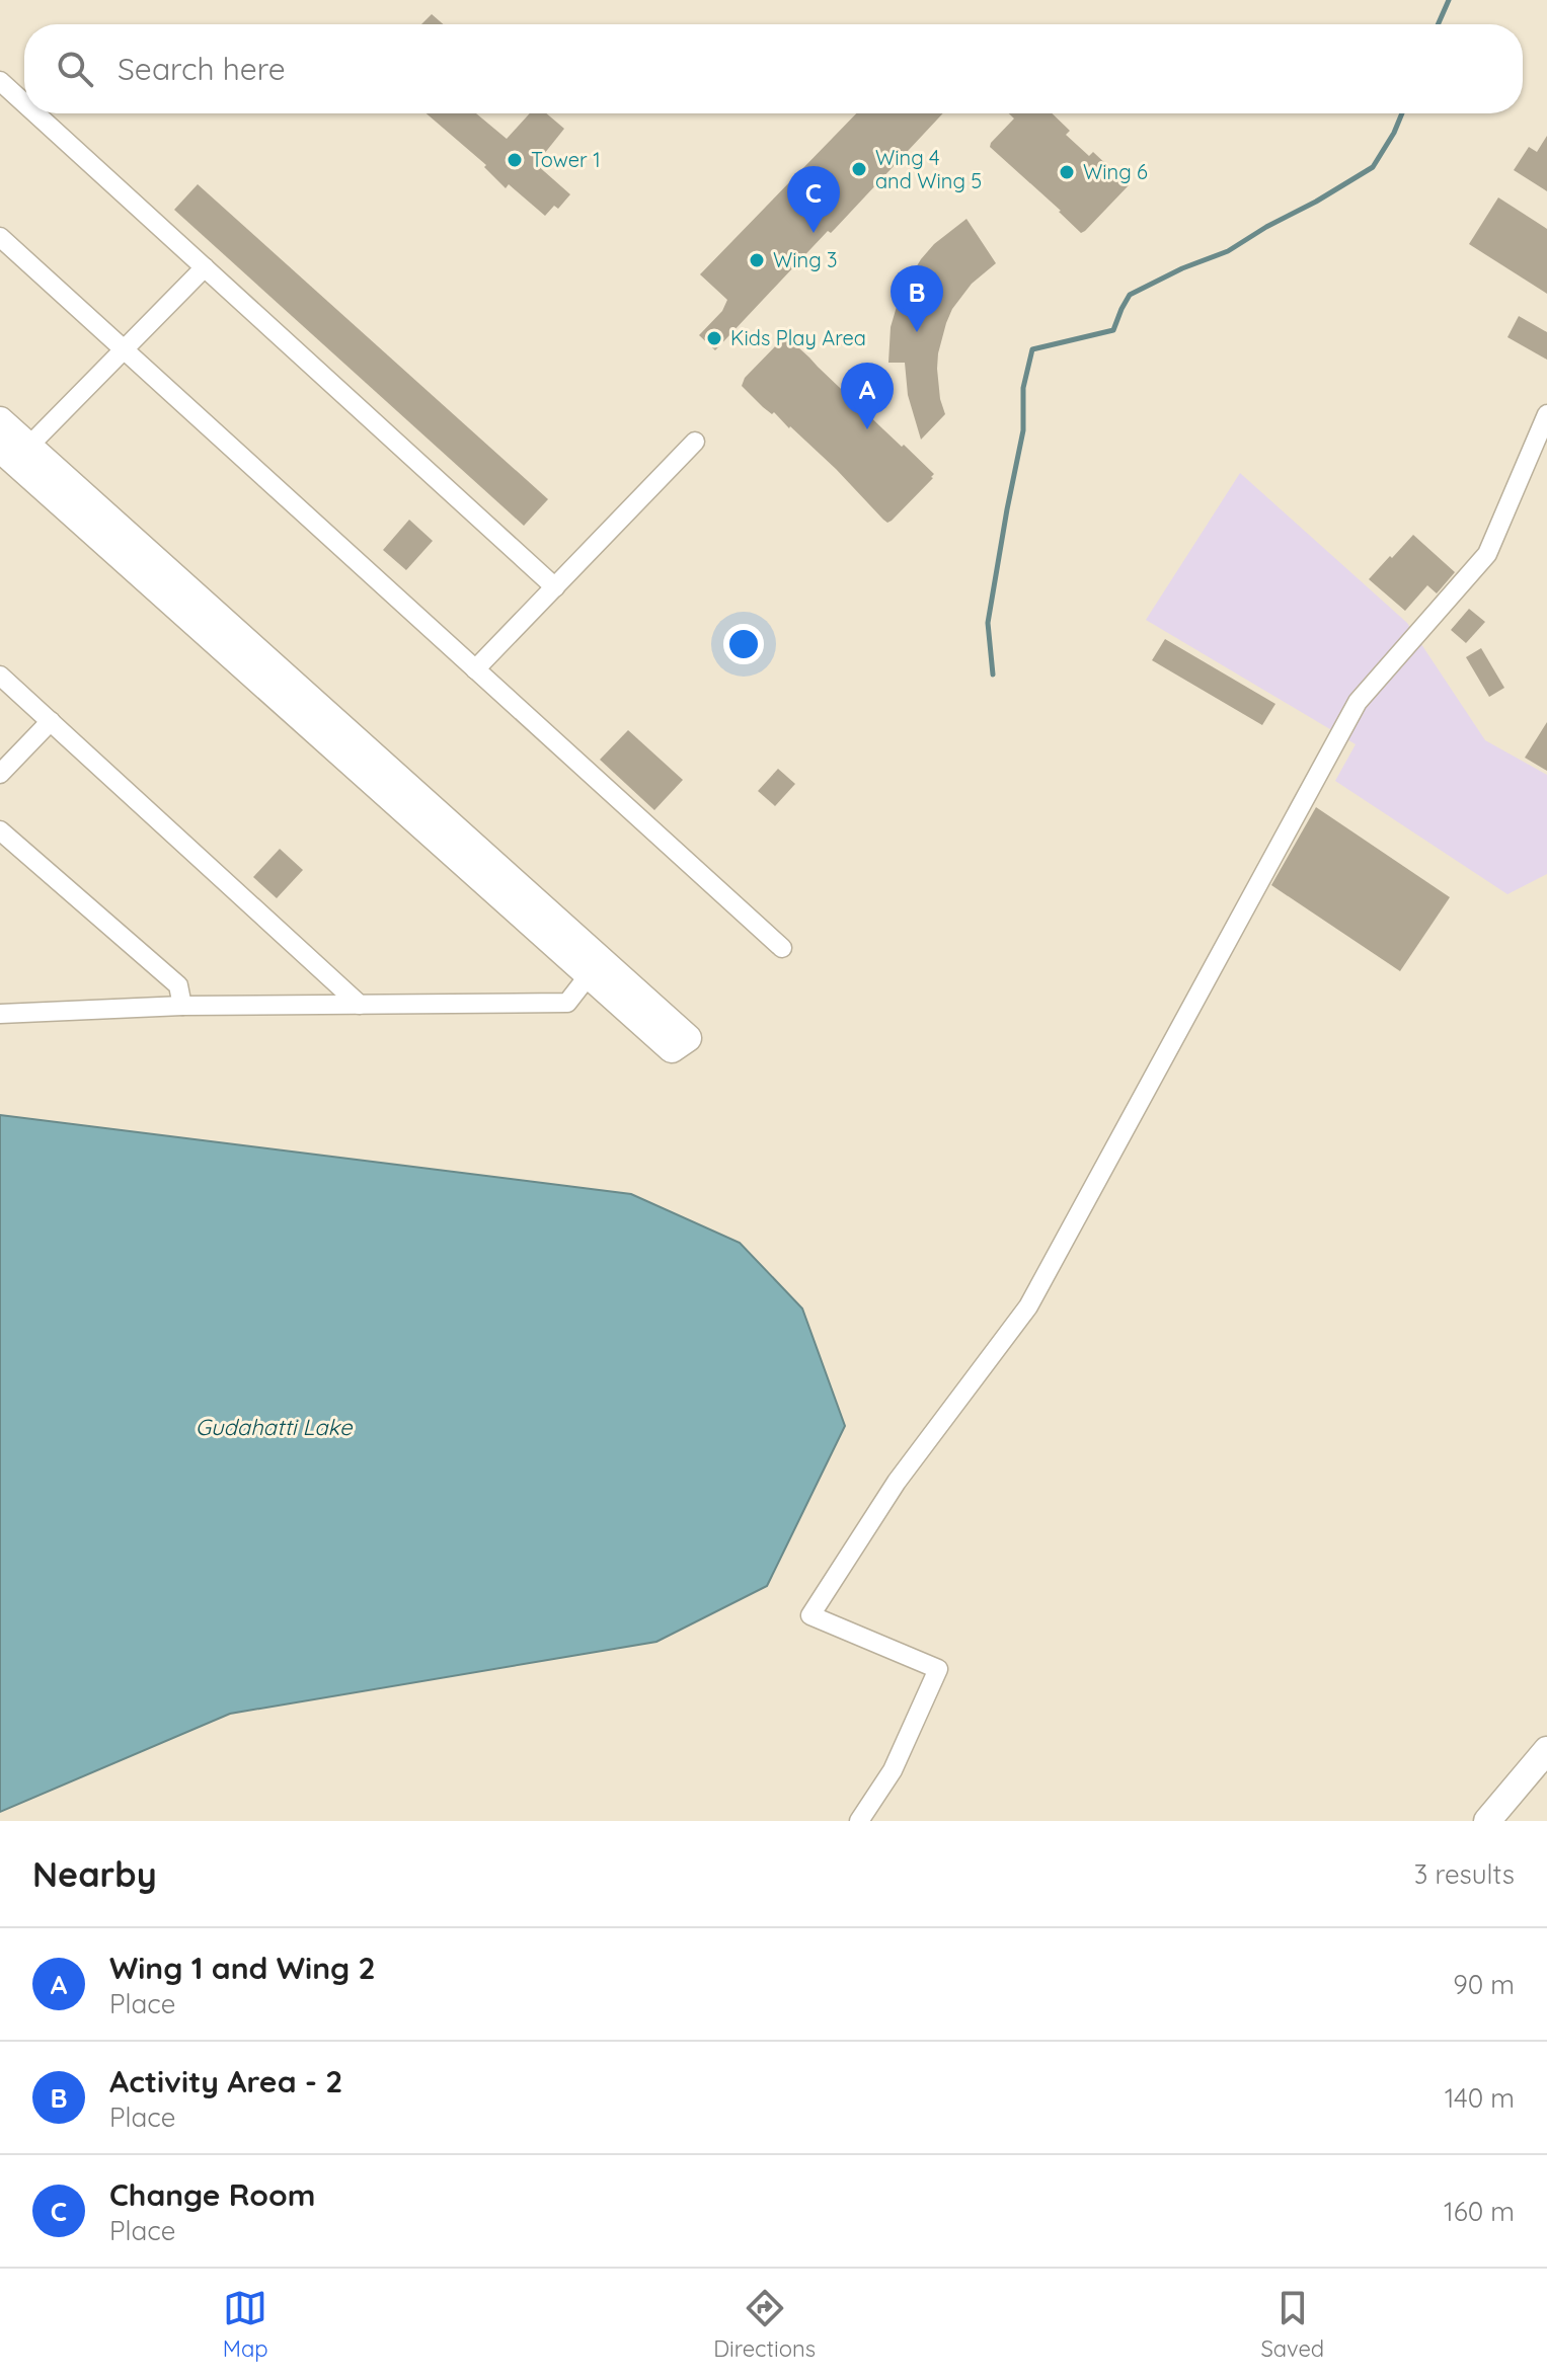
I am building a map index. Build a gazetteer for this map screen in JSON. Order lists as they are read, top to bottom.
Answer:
{
  "water": ["Gudahatti Lake"],
  "places": [
    "Tower 1",
    "Wing 4 and Wing 5",
    "Wing 6",
    "Wing 3",
    "Kids Play Area"
  ],
  "page": {
    "search": "Search here",
    "pins": ["C", "B", "A"],
    "heading": ["Nearby", "3 results"],
    "list": [
      {
        "mark": "A",
        "name": "Wing 1 and Wing 2",
        "note": "Place",
        "value": "90 m"
      },
      {
        "mark": "B",
        "name": "Activity Area - 2",
        "note": "Place",
        "value": "140 m"
      },
      {
        "mark": "C",
        "name": "Change Room",
        "note": "Place",
        "value": "160 m"
      }
    ],
    "nav": ["Map", "Directions", "Saved"]
  }
}
